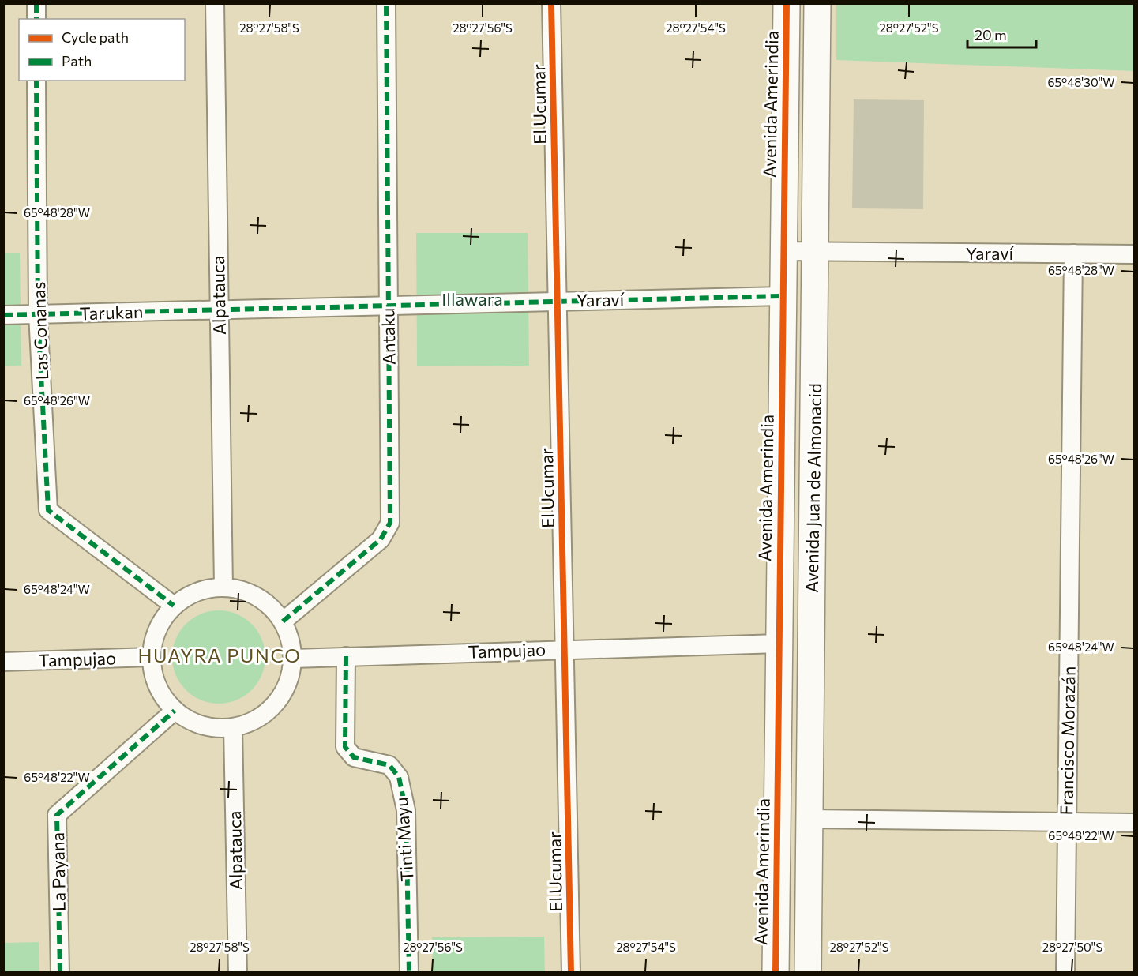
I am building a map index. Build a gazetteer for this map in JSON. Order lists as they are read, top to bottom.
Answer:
{
  "streets": {
    "street": [
      "El Ucumar",
      "Avenida Amerindia",
      "Yaraví",
      "Alpatauca",
      "Tarukan",
      "Las Conanas",
      "Antaku",
      "Avenida Juan de Almonacid",
      "Tampujao",
      "Francisco Morazán",
      "Tinti Mayu",
      "La Payana"
    ]
  },
  "crossings": [
    ["El Ucumar", "Yaraví"],
    ["El Ucumar", "Tampujao"],
    ["Avenida Amerindia", "Yaraví"],
    ["Avenida Amerindia", "Tampujao"],
    ["Yaraví", "Alpatauca"],
    ["Yaraví", "Tarukan"],
    ["Yaraví", "Antaku"],
    ["Yaraví", "Avenida Juan de Almonacid"],
    ["Yaraví", "Francisco Morazán"],
    ["Alpatauca", "Tarukan"],
    ["Alpatauca", "Las Conanas"],
    ["Alpatauca", "Antaku"],
    ["Alpatauca", "Tampujao"],
    ["Alpatauca", "La Payana"],
    ["Tarukan", "Las Conanas"],
    ["Las Conanas", "Antaku"],
    ["Las Conanas", "Tampujao"],
    ["Las Conanas", "La Payana"],
    ["Antaku", "Tampujao"],
    ["Antaku", "La Payana"],
    ["Tampujao", "Tinti Mayu"],
    ["Tampujao", "La Payana"]
  ],
  "districts": ["HUAYRA PUNCO"],
  "parks": ["Illawara"],
  "legend": ["Cycle path", "Path"],
  "scale_bar": "20 m",
  "coordinates": [
    "28°27'58\"S",
    "28°27'56\"S",
    "28°27'54\"S",
    "28°27'52\"S",
    "65°48'30\"W",
    "65°48'28\"W",
    "65°48'26\"W",
    "65°48'24\"W",
    "65°48'22\"W",
    "28°27'50\"S"
  ]
}
